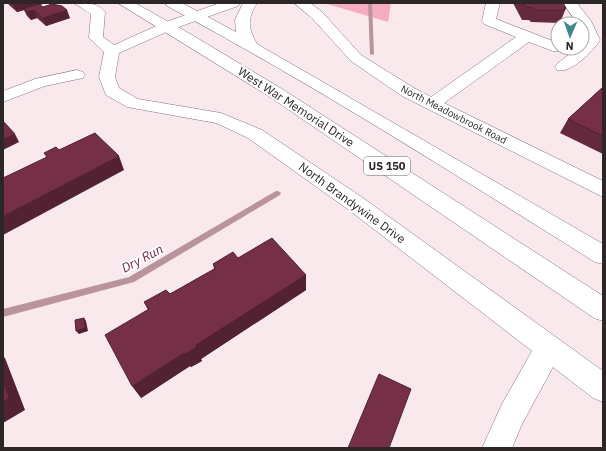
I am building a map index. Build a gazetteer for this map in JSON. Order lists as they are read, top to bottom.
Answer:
{
  "streets": {
    "main road": [
      "West War Memorial Drive",
      "North Meadowbrook Road",
      "US 150",
      "North Brandywine Drive"
    ]
  },
  "water": ["Dry Run"],
  "north": "bottom"
}
